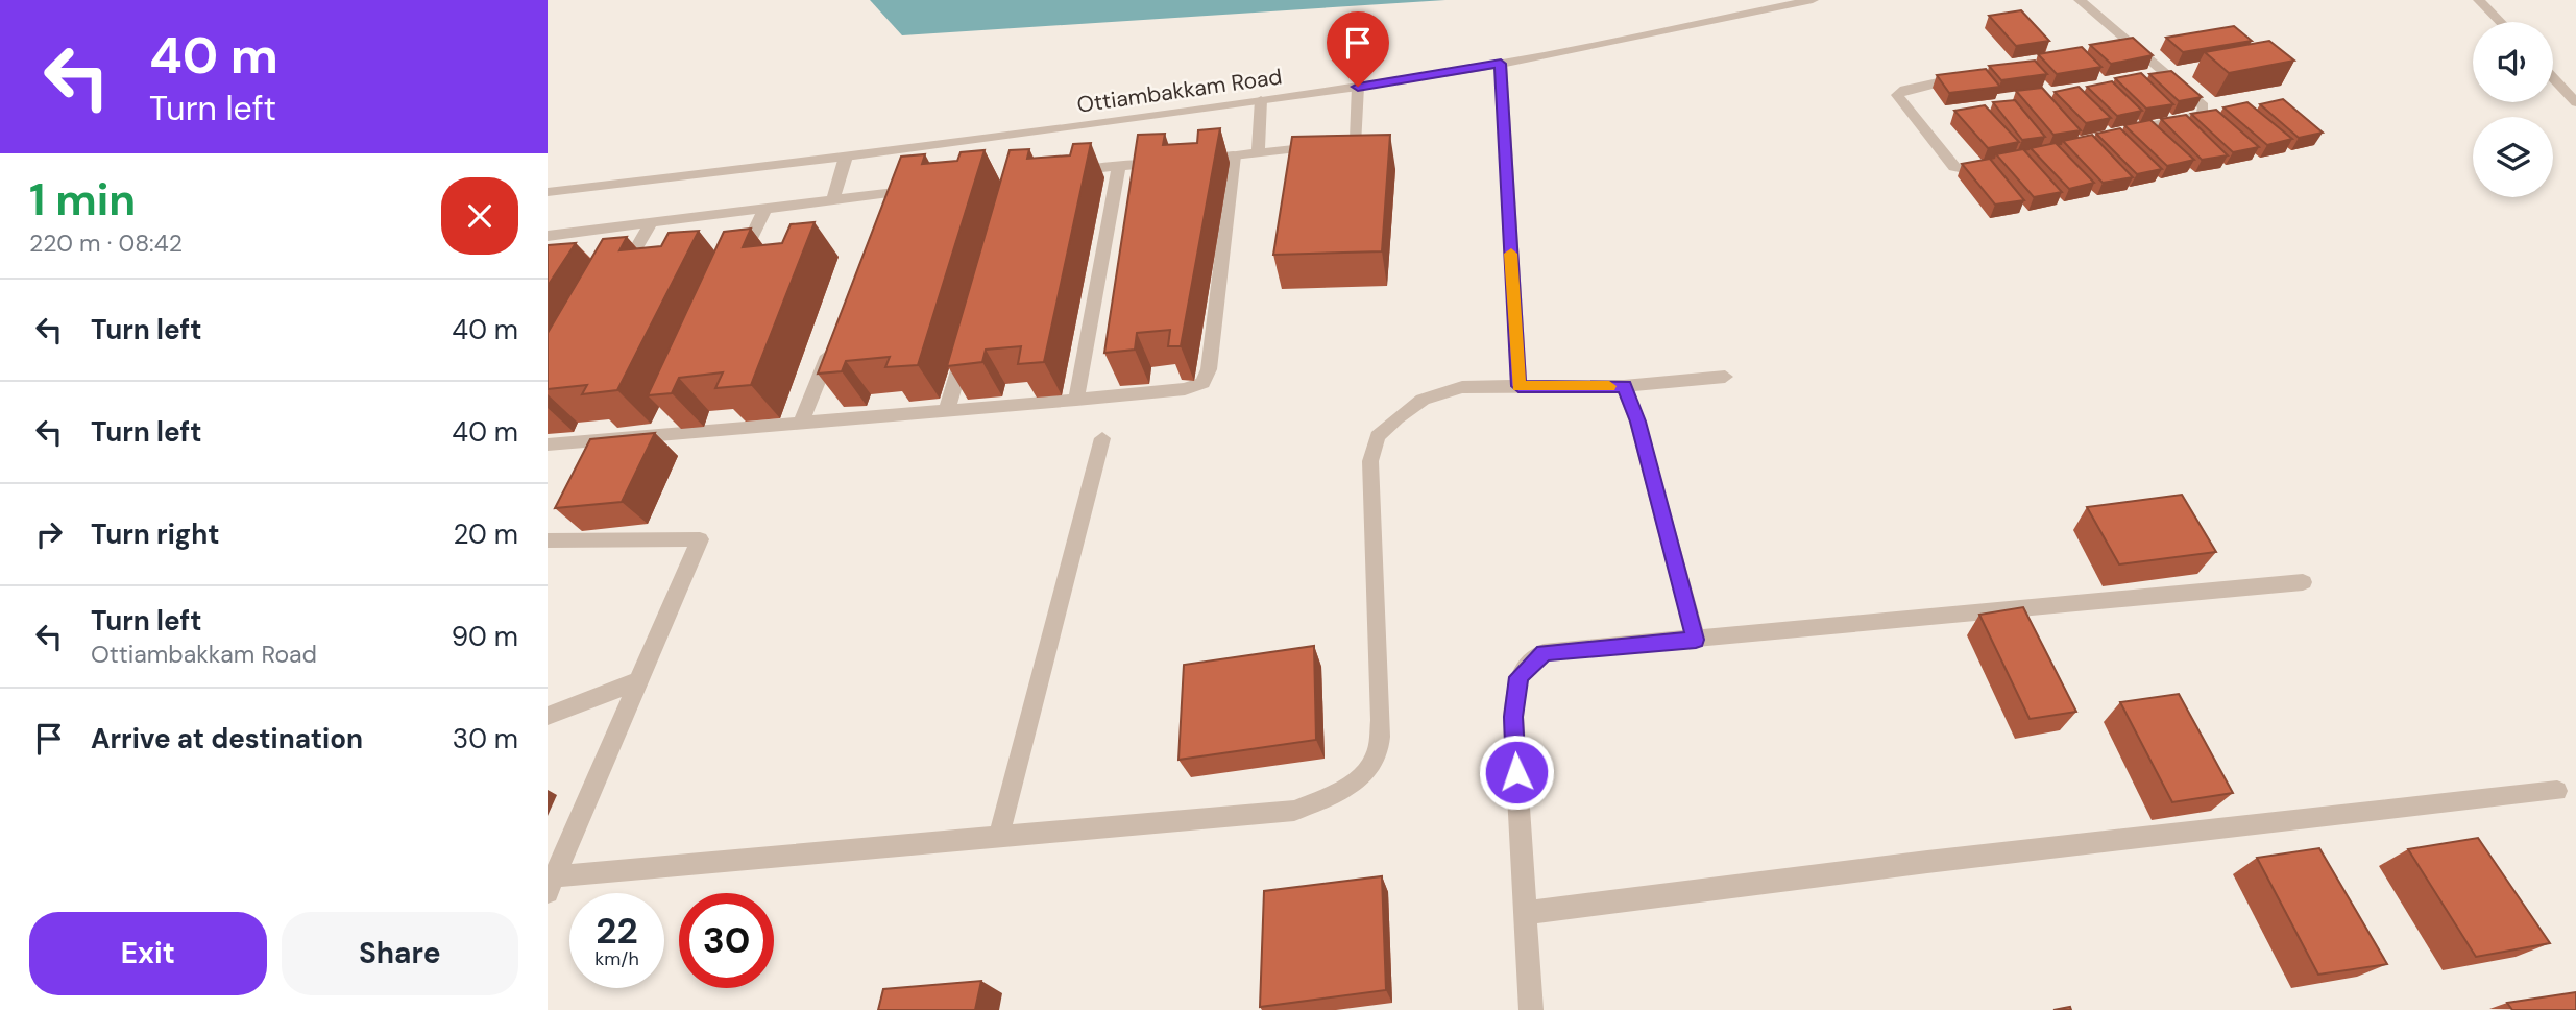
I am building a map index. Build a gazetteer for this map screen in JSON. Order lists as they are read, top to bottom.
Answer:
{
  "streets": {
    "street": ["Ottiambakkam Road"]
  },
  "page": {
    "turn": ["40 m", "Turn left"],
    "heading": ["1 min", "220 m · 08:42"],
    "list": [
      {
        "name": "Turn left",
        "value": "40 m"
      },
      {
        "name": "Turn left",
        "value": "40 m"
      },
      {
        "name": "Turn right",
        "value": "20 m"
      },
      {
        "name": "Turn left",
        "note": "Ottiambakkam Road",
        "value": "90 m"
      },
      {
        "name": "Arrive at destination",
        "value": "30 m"
      }
    ],
    "speed": "22 km/h",
    "limit": "30",
    "buttons": ["Exit", "Share"]
  }
}
